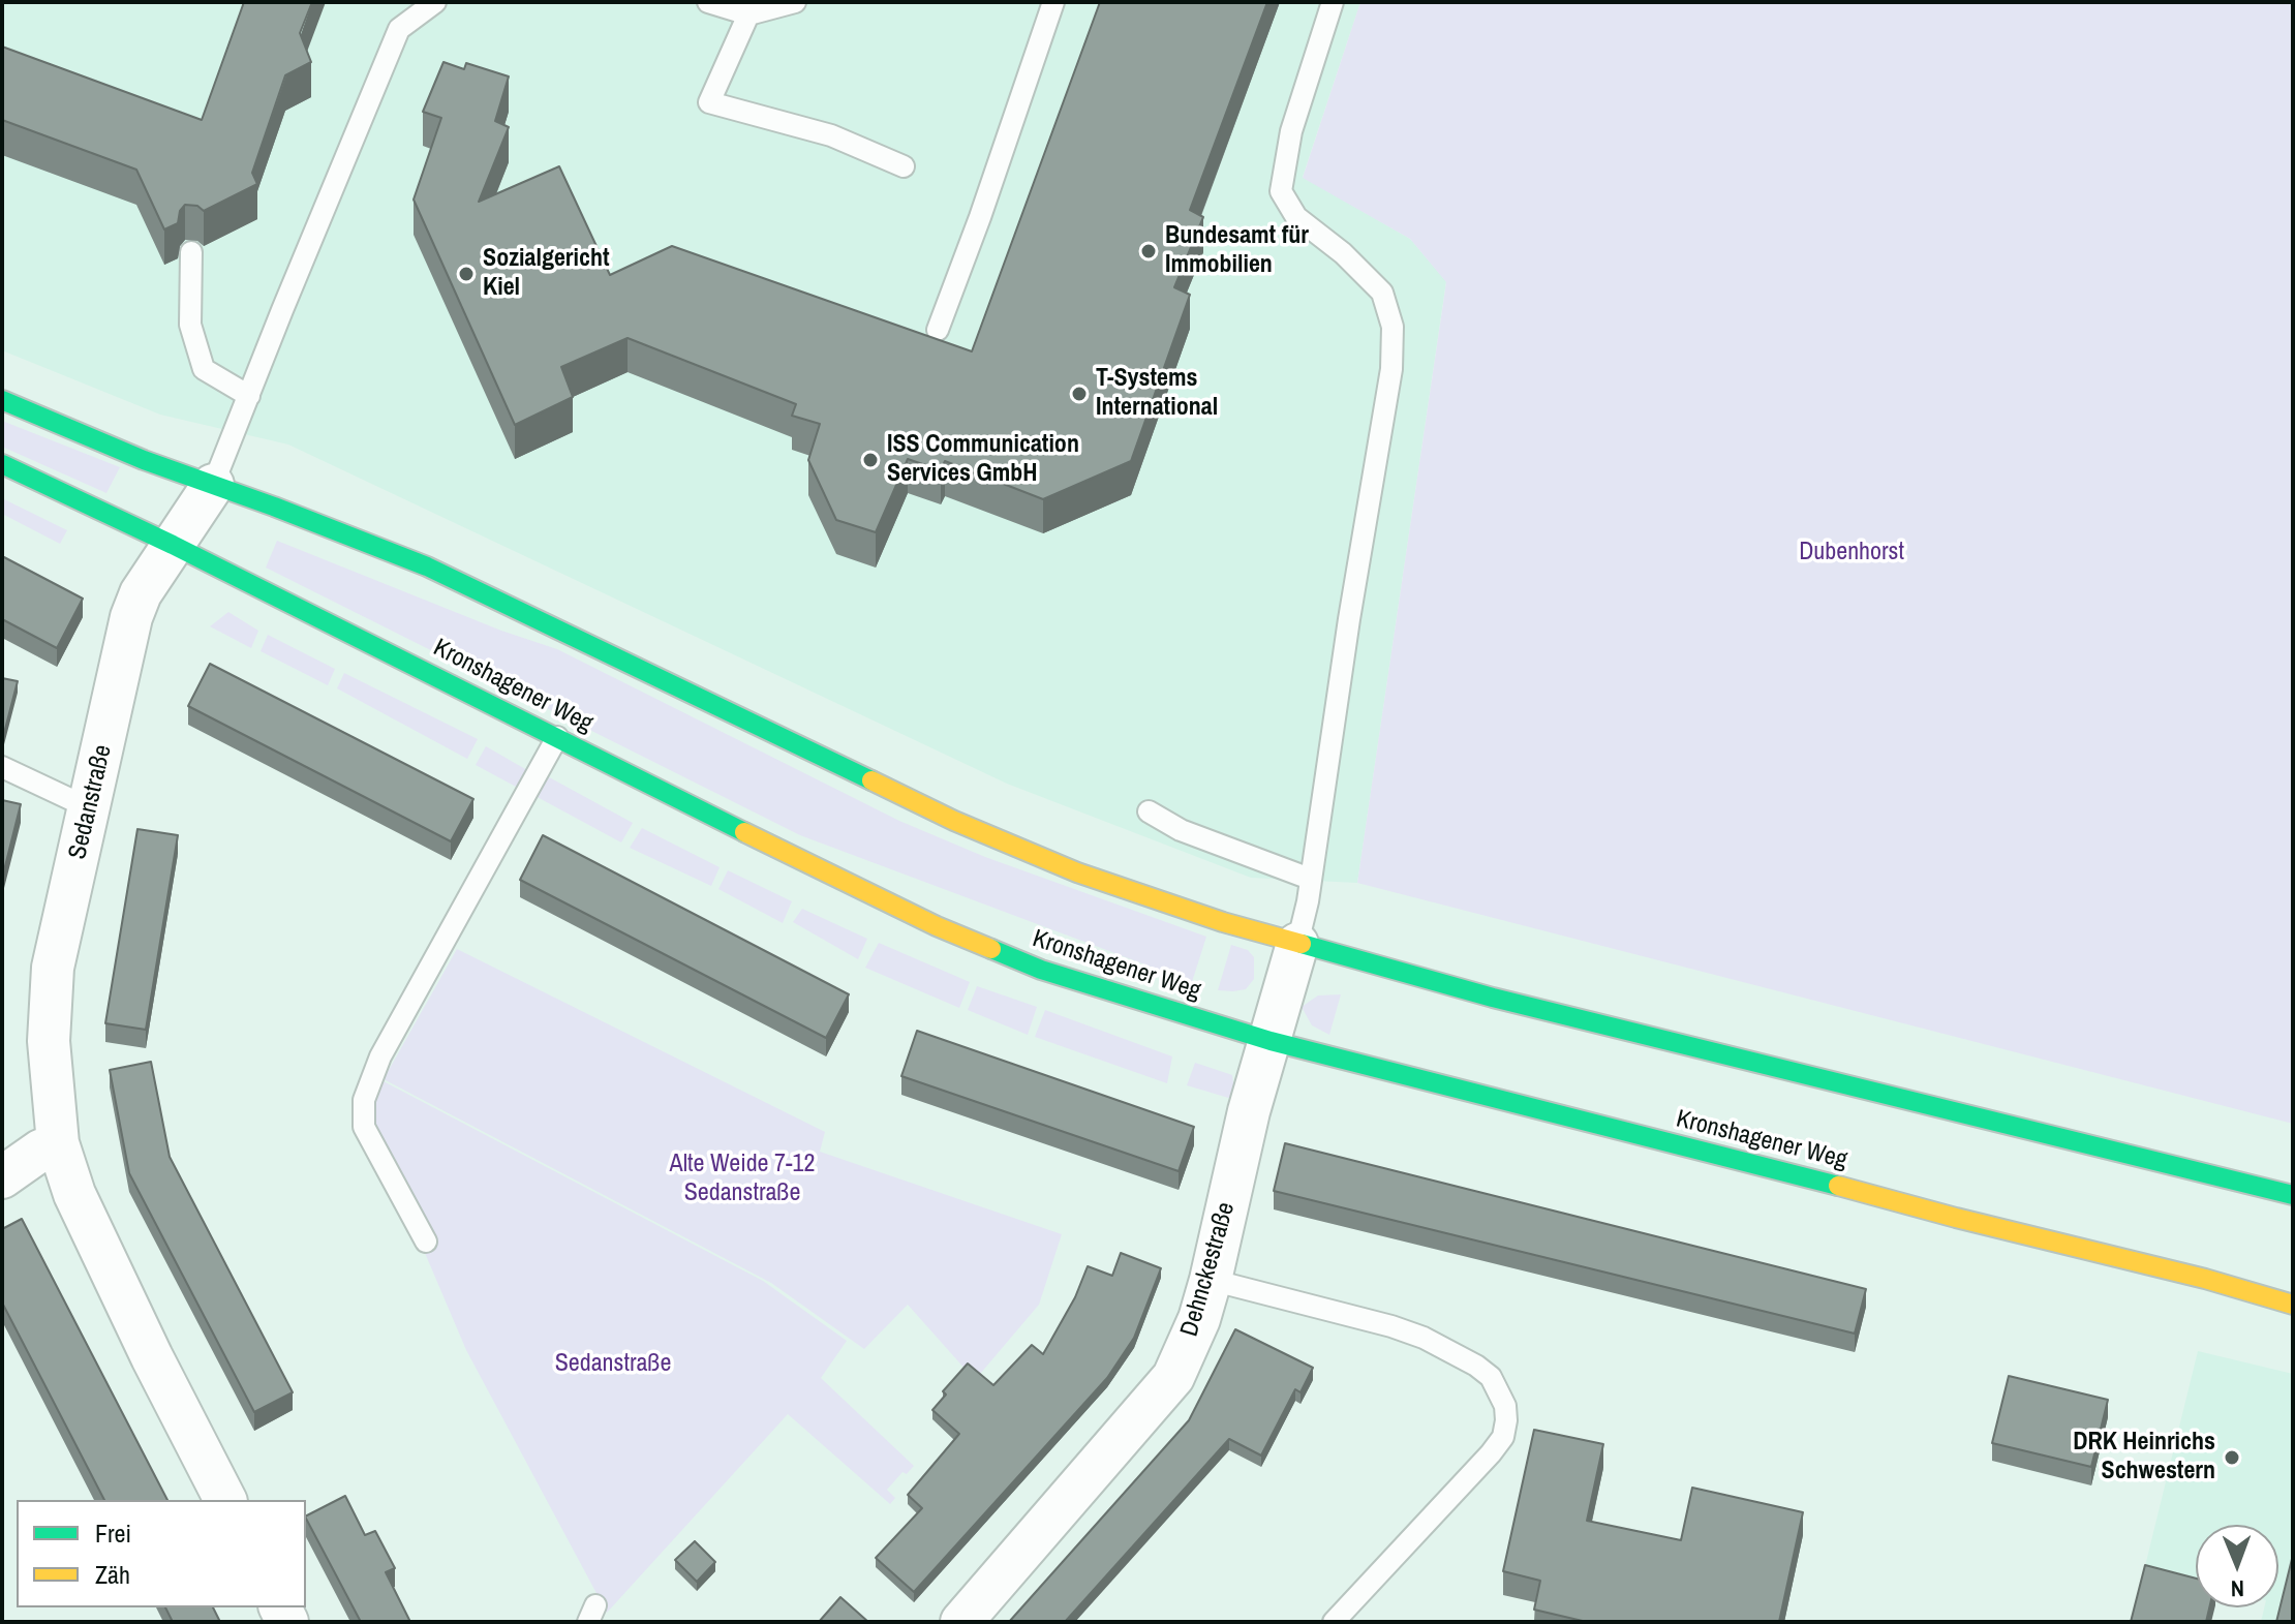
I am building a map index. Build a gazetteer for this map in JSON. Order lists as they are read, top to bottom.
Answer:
{
  "streets": {
    "main road": ["Kronshagener Weg"],
    "street": ["Sedanstraße", "Dehnckestraße"]
  },
  "crossings": [
    ["Kronshagener Weg", "Sedanstraße"],
    ["Kronshagener Weg", "Dehnckestraße"]
  ],
  "parks": ["Dubenhorst", "Alte Weide 7-12 Sedanstraße", "Sedanstraße"],
  "places": [
    "Bundesamt für Immobilien",
    "Sozialgericht Kiel",
    "T-Systems International",
    "ISS Communication Services GmbH",
    "DRK Heinrichs Schwestern"
  ],
  "legend": ["Frei", "Zäh"],
  "north": "bottom"
}
